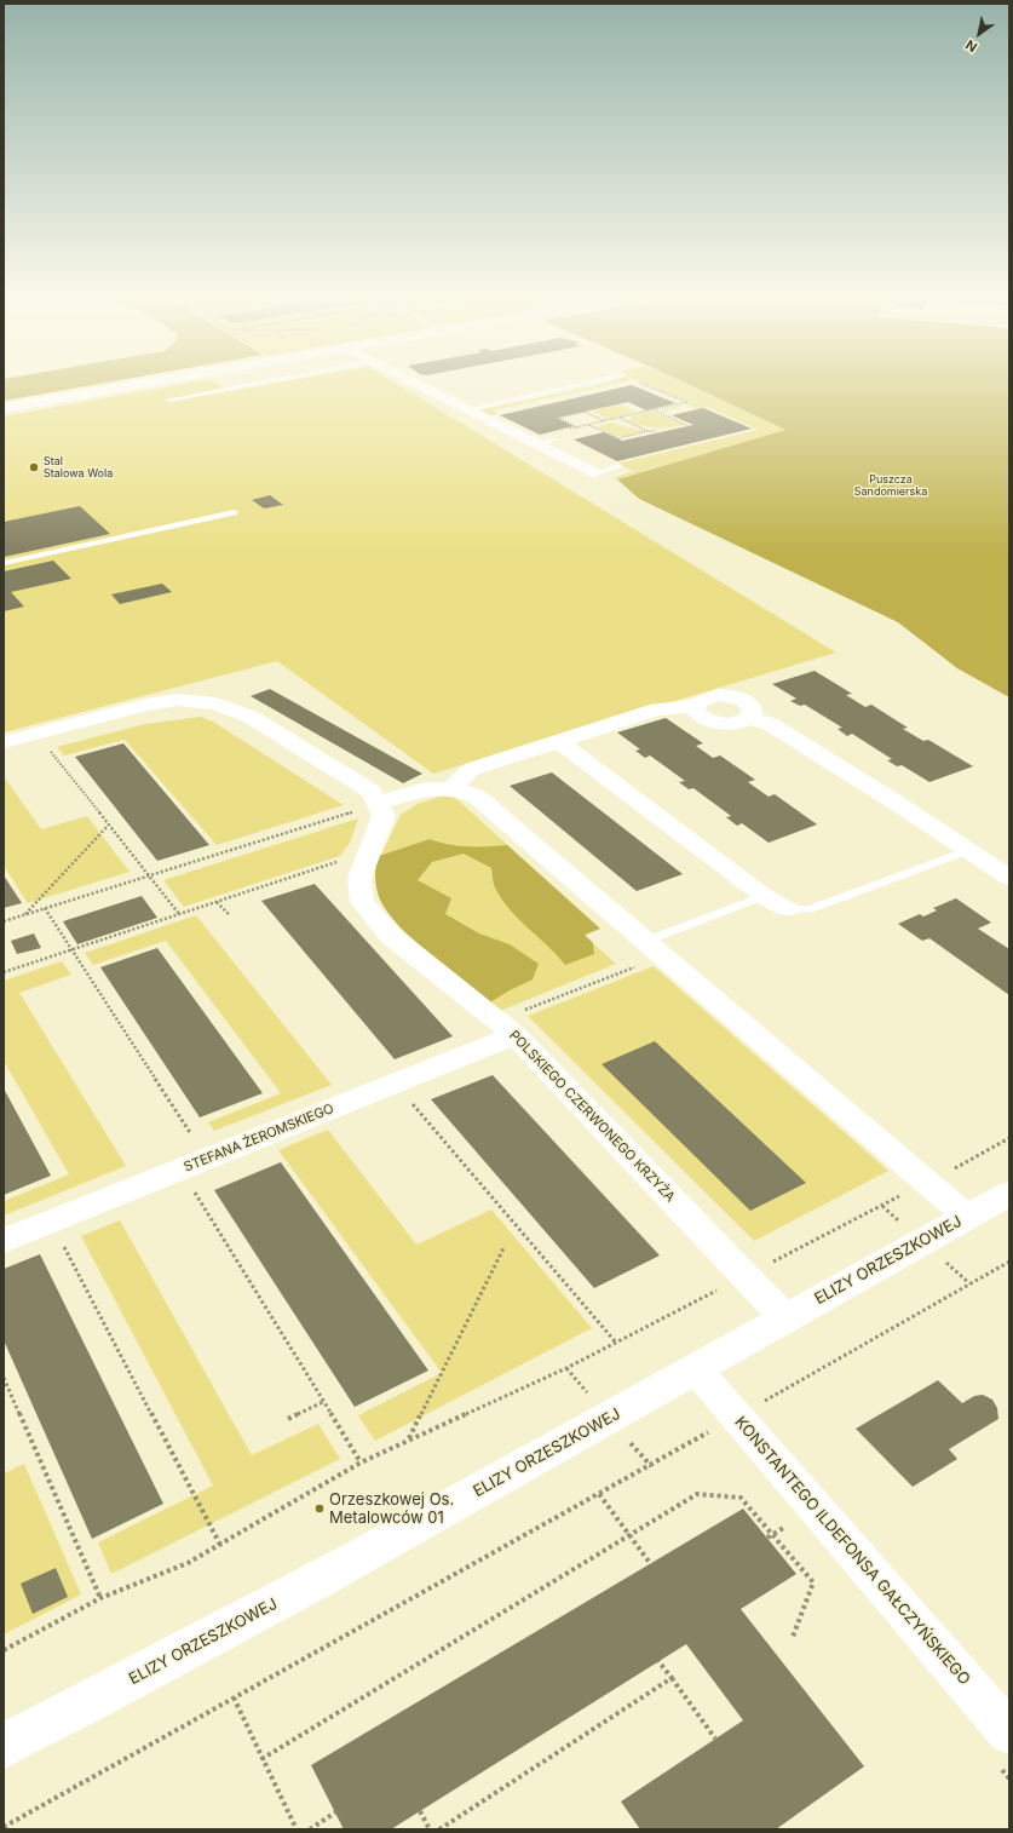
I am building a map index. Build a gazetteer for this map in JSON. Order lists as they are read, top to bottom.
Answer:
{
  "streets": {
    "street": [
      "POLSKIEGO CZERWONEGO KRZYŻA",
      "STEFANA ŻEROMSKIEGO",
      "ELIZY ORZESZKOWEJ",
      "KONSTANTEGO ILDEFONSA GAŁCZYŃSKIEGO"
    ]
  },
  "crossings": [
    ["POLSKIEGO CZERWONEGO KRZYŻA", "STEFANA ŻEROMSKIEGO"],
    ["POLSKIEGO CZERWONEGO KRZYŻA", "ELIZY ORZESZKOWEJ"],
    ["ELIZY ORZESZKOWEJ", "KONSTANTEGO ILDEFONSA GAŁCZYŃSKIEGO"]
  ],
  "parks": ["Puszcza Sandomierska"],
  "places": ["Stal Stalowa Wola", "Orzeszkowej Os. Metalowców 01"],
  "north": "bottom left"
}
